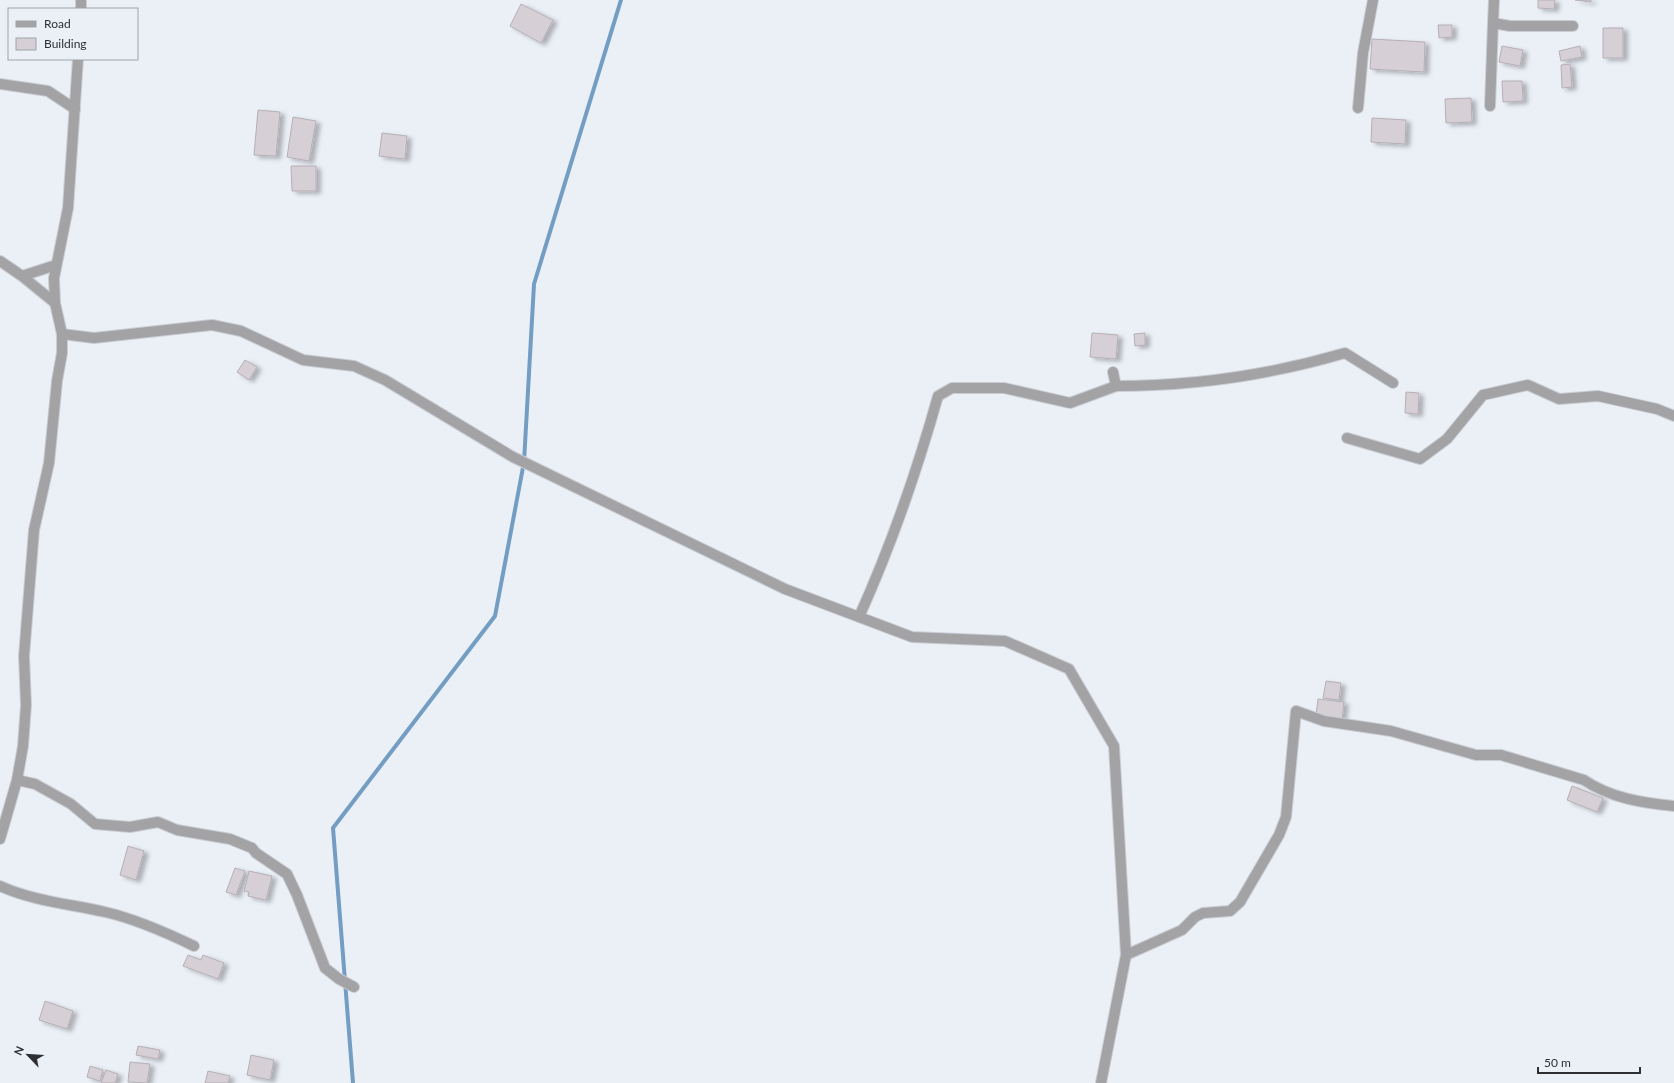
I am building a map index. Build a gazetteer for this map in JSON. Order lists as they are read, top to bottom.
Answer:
{
  "legend": ["Road", "Building"],
  "scale_bar": "50 m",
  "north": "top left"
}
